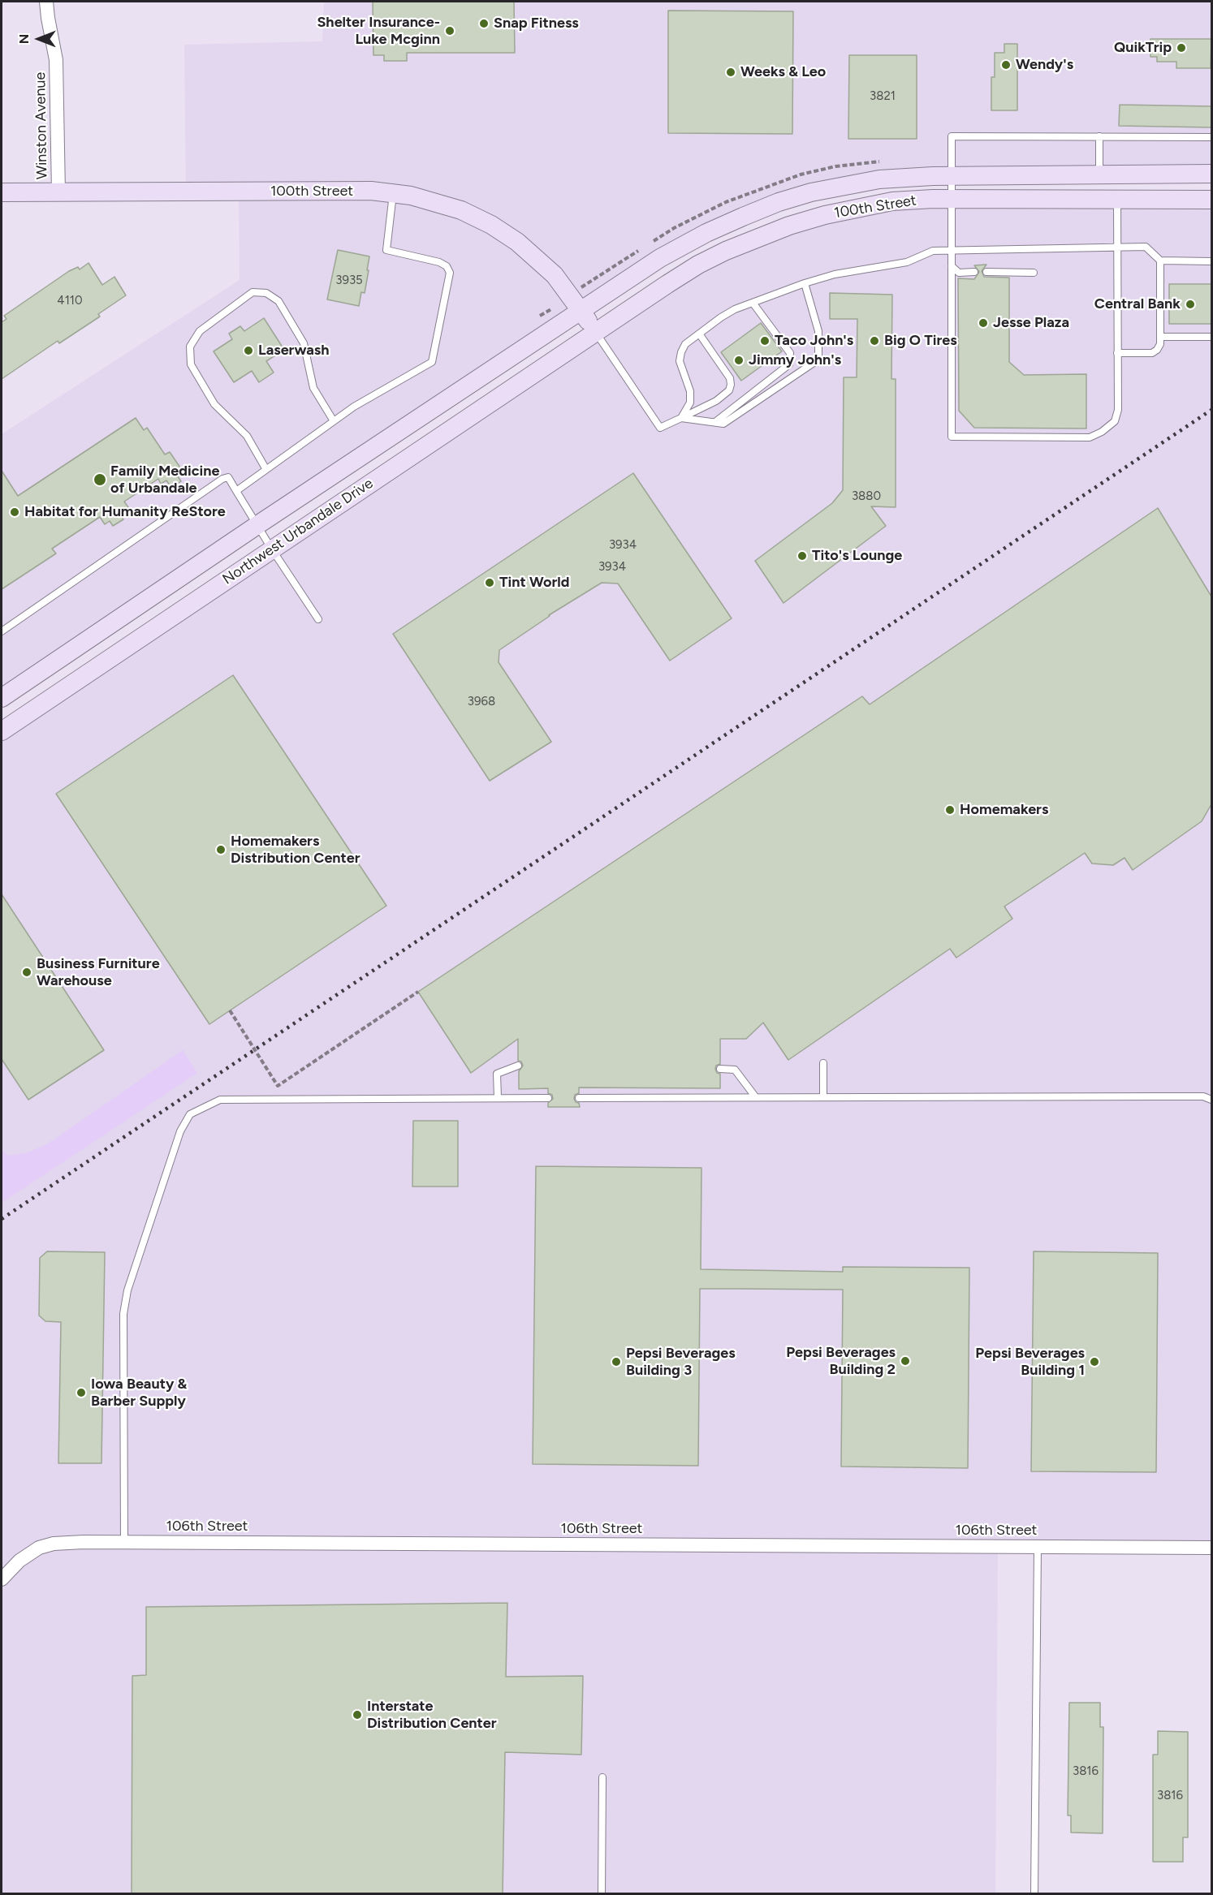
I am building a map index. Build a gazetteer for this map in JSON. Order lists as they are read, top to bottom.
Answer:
{
  "streets": {
    "main road": ["100th Street", "Northwest Urbandale Drive"],
    "street": ["Winston Avenue", "106th Street"]
  },
  "crossings": [
    ["Winston Avenue", "100th Street"],
    ["100th Street", "Northwest Urbandale Drive"]
  ],
  "places": [
    "Snap Fitness",
    "Shelter Insurance- Luke Mcginn",
    "QuikTrip",
    "Wendy's",
    "Weeks & Leo",
    "Central Bank",
    "Jesse Plaza",
    "Taco John's",
    "Big O Tires",
    "Laserwash",
    "Jimmy John's",
    "Family Medicine of Urbandale",
    "Habitat for Humanity ReStore",
    "Tito's Lounge",
    "Tint World",
    "Homemakers",
    "Homemakers Distribution Center",
    "Business Furniture Warehouse",
    "Pepsi Beverages Building 2",
    "Pepsi Beverages Building 3",
    "Pepsi Beverages Building 1",
    "Iowa Beauty & Barber Supply",
    "Interstate Distribution Center"
  ],
  "house_numbers": [
    "3821",
    "3935",
    "4110",
    "3880",
    "3934",
    "3934",
    "3968",
    "3816",
    "3816"
  ],
  "north": "left"
}
